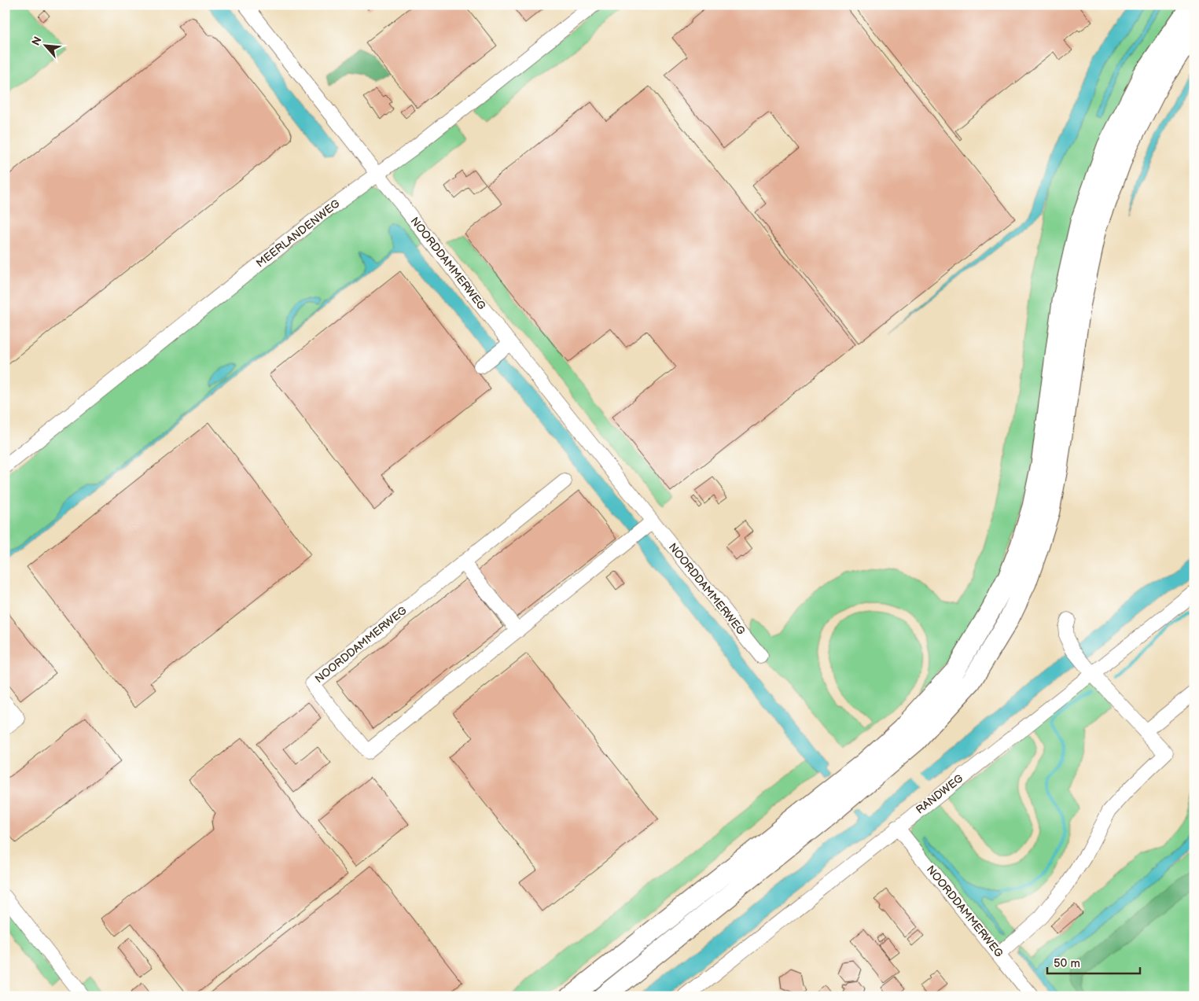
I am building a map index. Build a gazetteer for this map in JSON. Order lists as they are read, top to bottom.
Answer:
{
  "streets": {
    "street": ["MEERLANDENWEG", "NOORDDAMMERWEG", "RANDWEG"]
  },
  "crossings": [
    ["MEERLANDENWEG", "NOORDDAMMERWEG"],
    ["NOORDDAMMERWEG", "RANDWEG"]
  ],
  "scale_bar": "50 m",
  "north": "top left"
}
